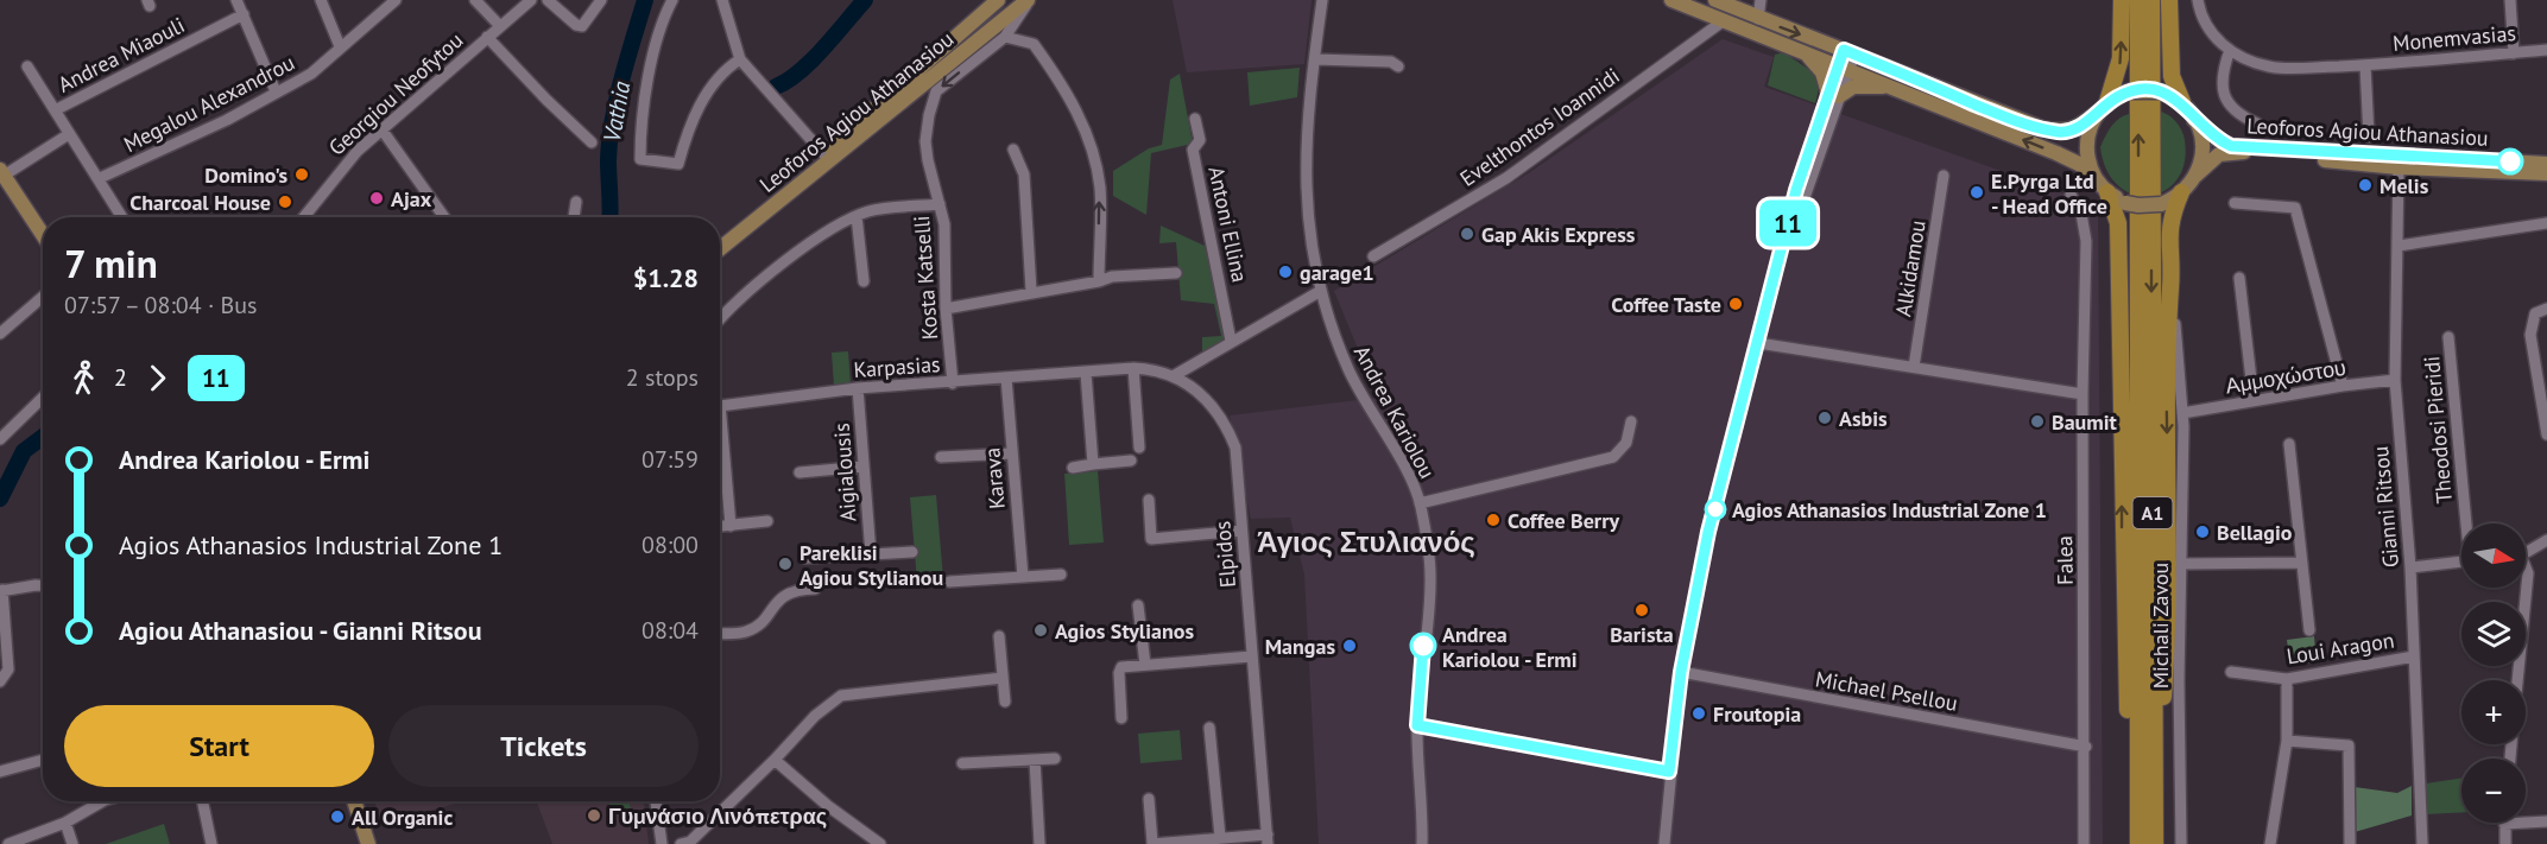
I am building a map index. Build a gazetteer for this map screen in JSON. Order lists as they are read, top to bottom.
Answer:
{
  "streets": {
    "highway": ["A1"],
    "main road": ["Leoforos Agiou Athanasiou"],
    "street": [
      "Monemvasias",
      "Andrea Miaouli",
      "Georgiou Neofytou",
      "Megalou Alexandrou",
      "Evelthontos Ioannidi",
      "Antoni Ellina",
      "Alkidamou",
      "Kosta Katselli",
      "Karpasias",
      "Αμμοχώστου",
      "Andrea Kariolou",
      "Theodosi Pieridi",
      "Aigialousis",
      "Karava",
      "Gianni Ritsou",
      "Elpidos",
      "Falea",
      "Michali Zavou",
      "Loui Aragon",
      "Michael Psellou"
    ]
  },
  "crossings": [
    ["Leoforos Agiou Athanasiou", "Kosta Katselli"],
    ["Leoforos Agiou Athanasiou", "Gianni Ritsou"],
    ["Kosta Katselli", "Karpasias"],
    ["Karpasias", "Aigialousis"],
    ["Karpasias", "Karava"],
    ["Karpasias", "Elpidos"],
    ["Αμμοχώστου", "Gianni Ritsou"],
    ["Αμμοχώστου", "Michali Zavou"],
    ["Gianni Ritsou", "Loui Aragon"],
    ["Falea", "Michael Psellou"]
  ],
  "one_way": ["Kosta Katselli"],
  "districts": ["Άγιος Στυλιανός"],
  "water": ["Vathia"],
  "places": [
    "Domino's",
    "Melis",
    "E.Pyrga Ltd - Head Office",
    "Ajax",
    "Charcoal House",
    "Gap Akis Express",
    "garage1",
    "Coffee Taste",
    "Asbis",
    "Baumit",
    "Agios Athanasios Industrial Zone 1",
    "Coffee Berry",
    "Bellagio",
    "Pareklisi Agiou Stylianou",
    "Barista",
    "Agios Stylianos",
    "Mangas",
    "Andrea Kariolou - Ermi",
    "Froutopia",
    "Γυμνάσιο Λινόπετρας",
    "All Organic"
  ],
  "lines": ["bus line 11"],
  "north": "right",
  "page": {
    "on_map": "11",
    "heading": ["7 min", "07:57 – 08:04 · Bus", "$1.28"],
    "legs": ["2", "11", "2 stops"],
    "list": [
      {
        "name": "Andrea Kariolou - Ermi",
        "value": "07:59"
      },
      {
        "name": "Agios Athanasios Industrial Zone 1",
        "value": "08:00"
      },
      {
        "name": "Agiou Athanasiou - Gianni Ritsou",
        "value": "08:04"
      }
    ],
    "map_buttons": ["+", "−"],
    "buttons": ["Start", "Tickets"]
  }
}
